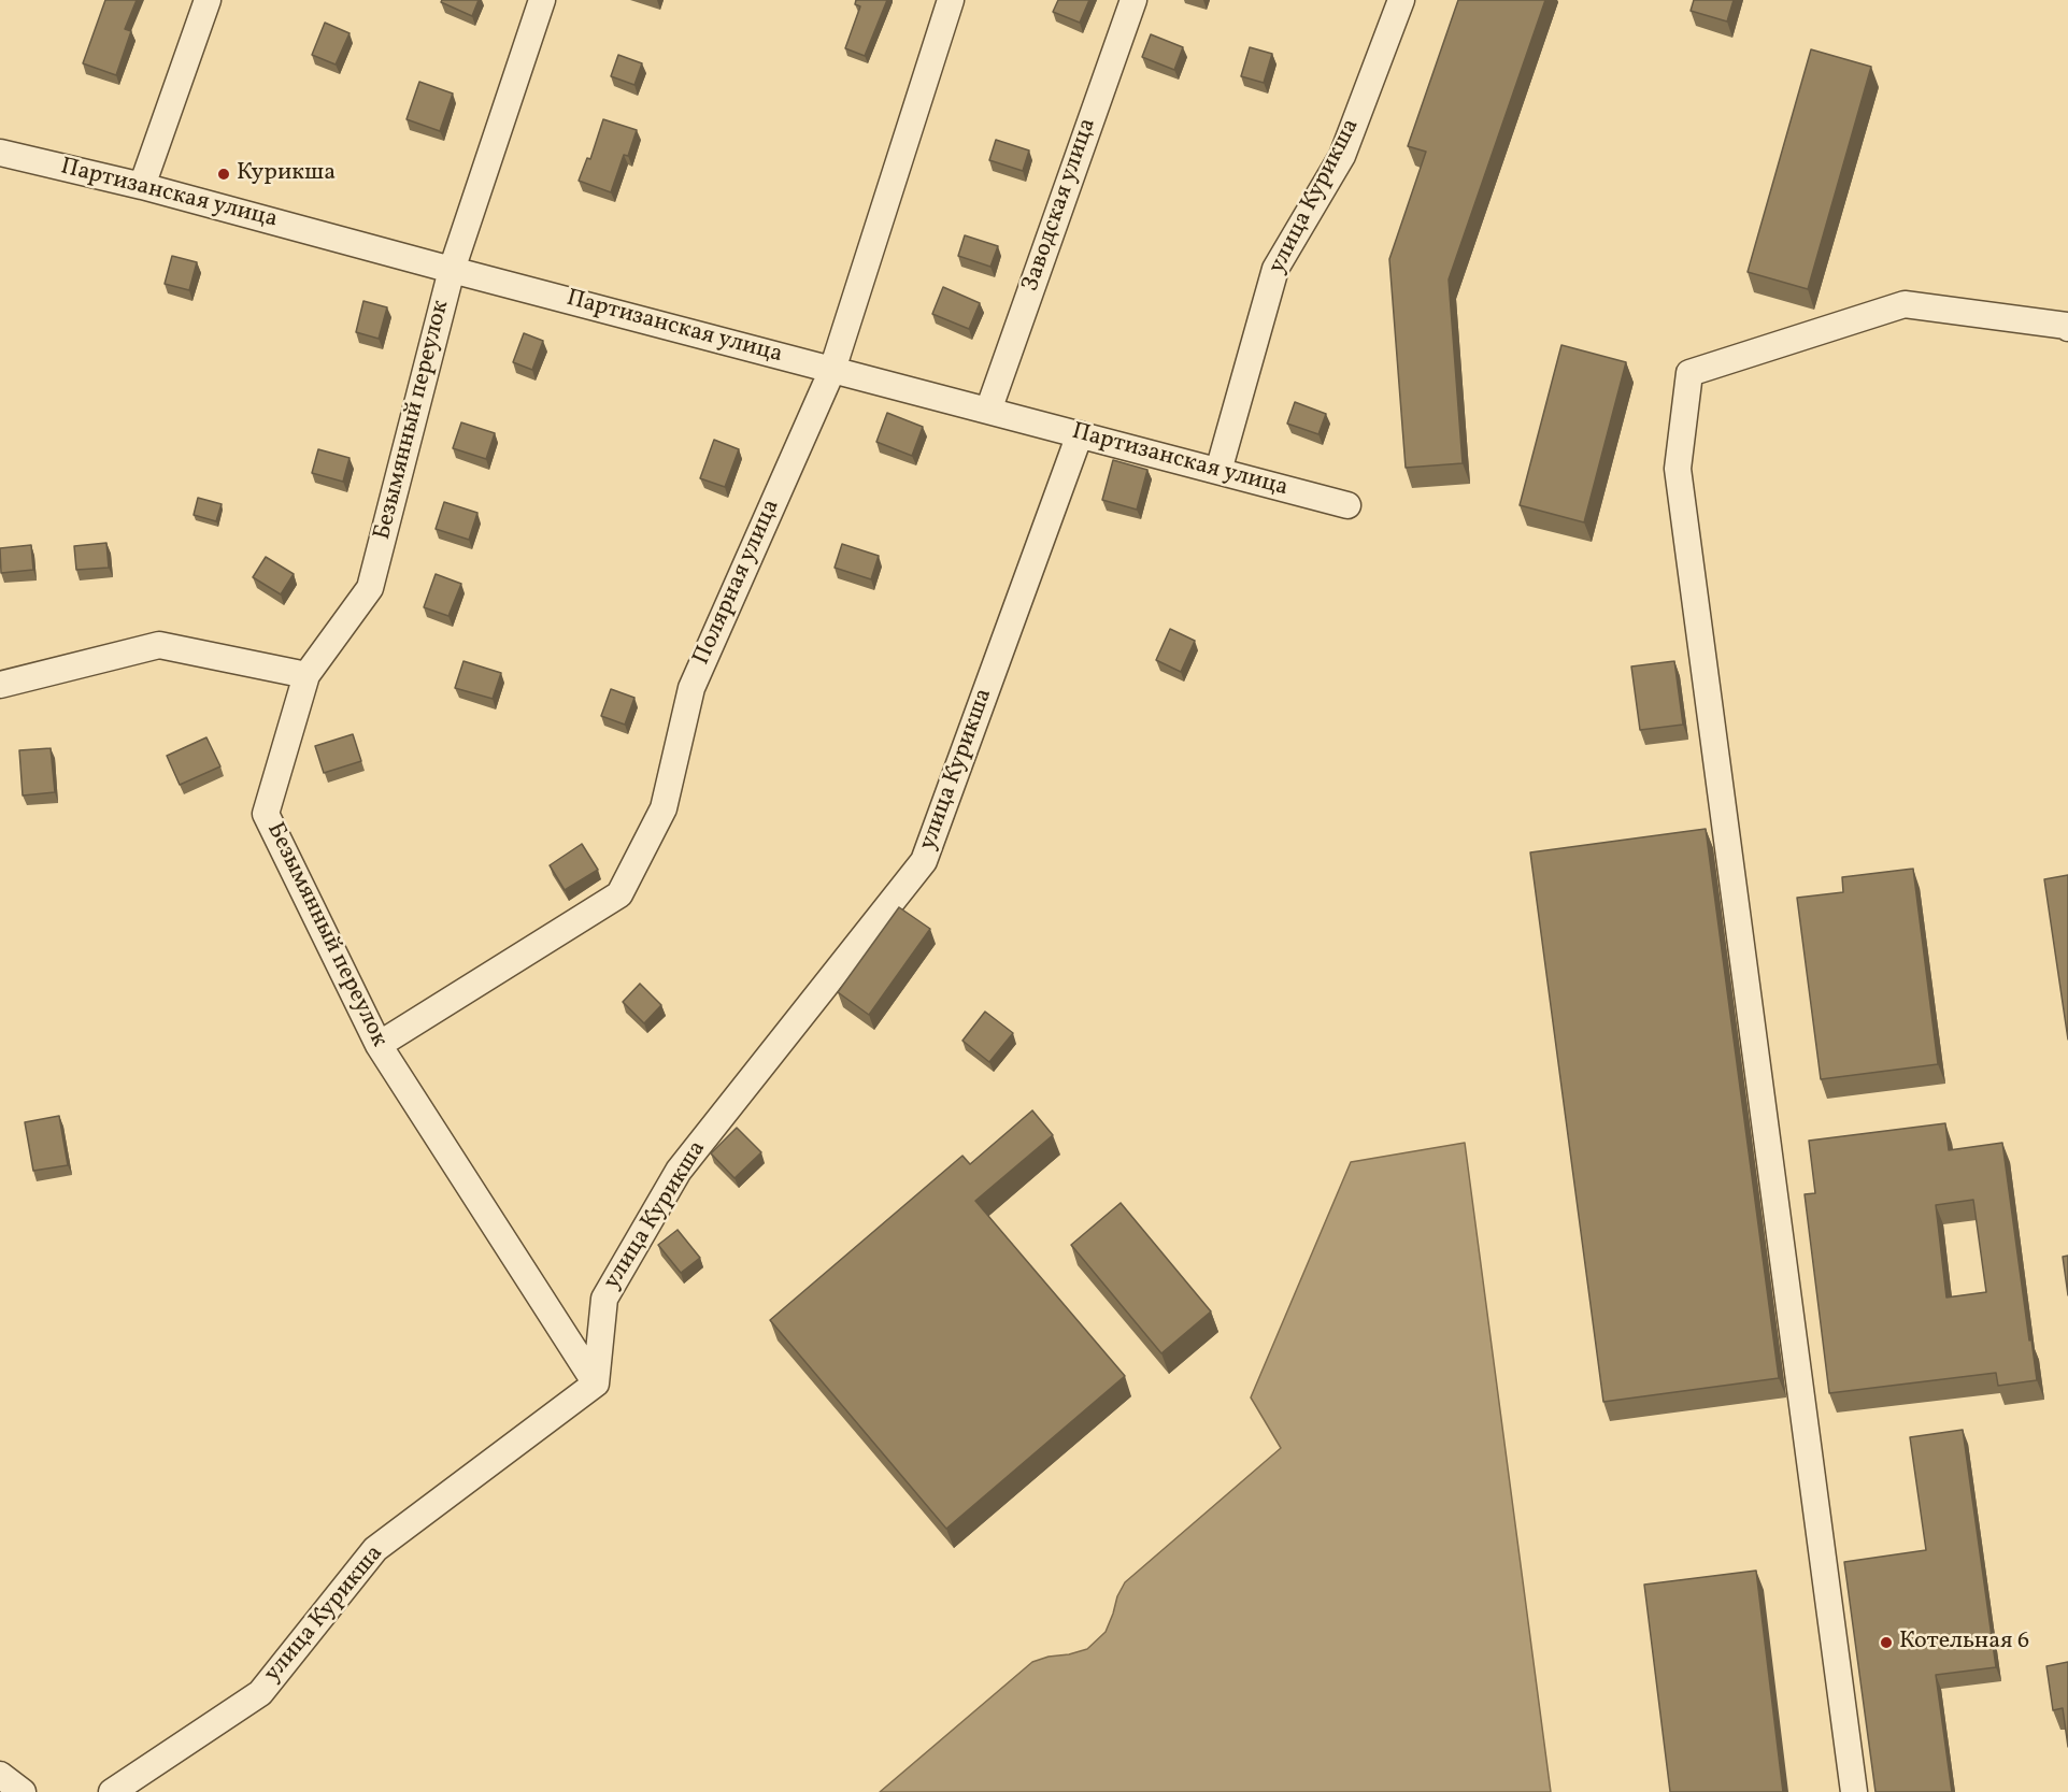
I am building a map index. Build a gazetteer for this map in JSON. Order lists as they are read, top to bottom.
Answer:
{
  "streets": {
    "street": [
      "Партизанская улица",
      "улица Курикша",
      "Заводская улица",
      "Безымянный переулок",
      "Полярная улица"
    ]
  },
  "crossings": [
    ["Партизанская улица", "улица Курикша"],
    ["Партизанская улица", "Заводская улица"],
    ["Партизанская улица", "Безымянный переулок"],
    ["Партизанская улица", "Полярная улица"],
    ["улица Курикша", "Безымянный переулок"],
    ["Безымянный переулок", "Полярная улица"]
  ],
  "places": ["Курикша", "Котельная 6"]
}
